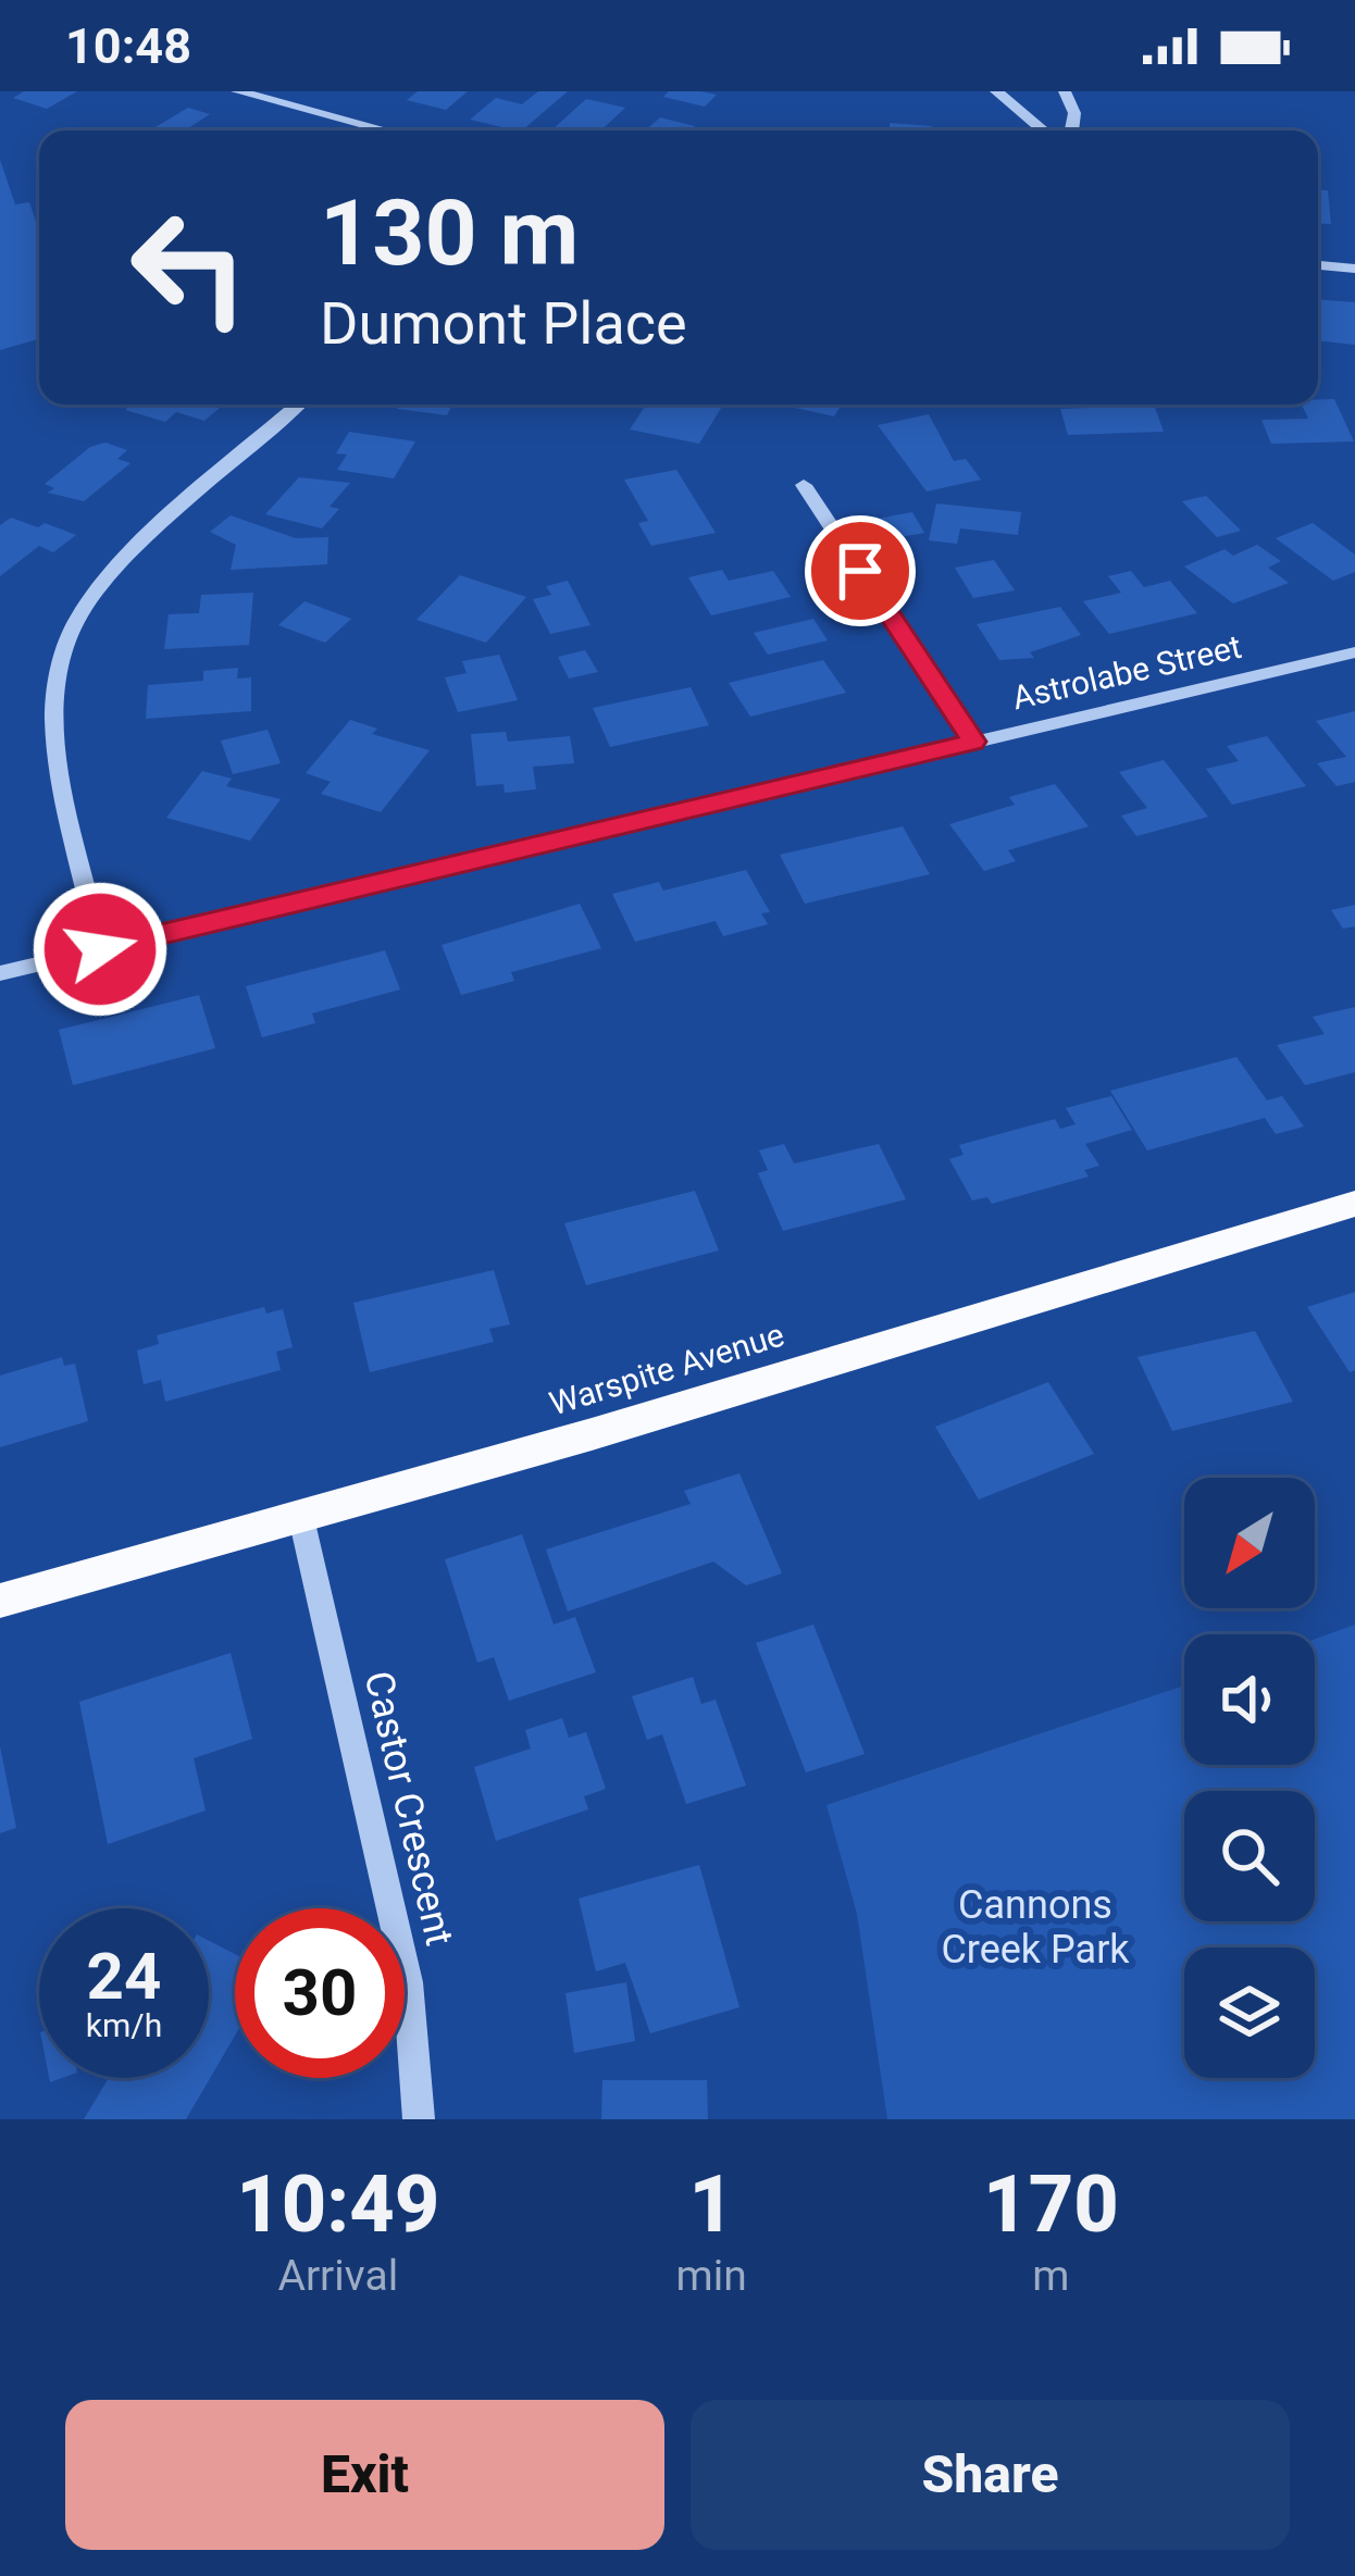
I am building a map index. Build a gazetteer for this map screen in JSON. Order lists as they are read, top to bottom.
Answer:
{
  "streets": {
    "main road": ["Warspite Avenue"],
    "street": ["Astrolabe Street", "Castor Crescent"]
  },
  "crossings": [
    ["Warspite Avenue", "Castor Crescent"]
  ],
  "parks": ["Cannons Creek Park"],
  "north": "bottom left",
  "page": {
    "status": "10:48",
    "turn": ["130 m", "Dumont Place"],
    "speed": "24 km/h",
    "limit": "30",
    "eta": [
      "10:49",
      "Arrival",
      "1",
      "min",
      "170",
      "m"
    ],
    "buttons": ["Exit", "Share"]
  }
}
